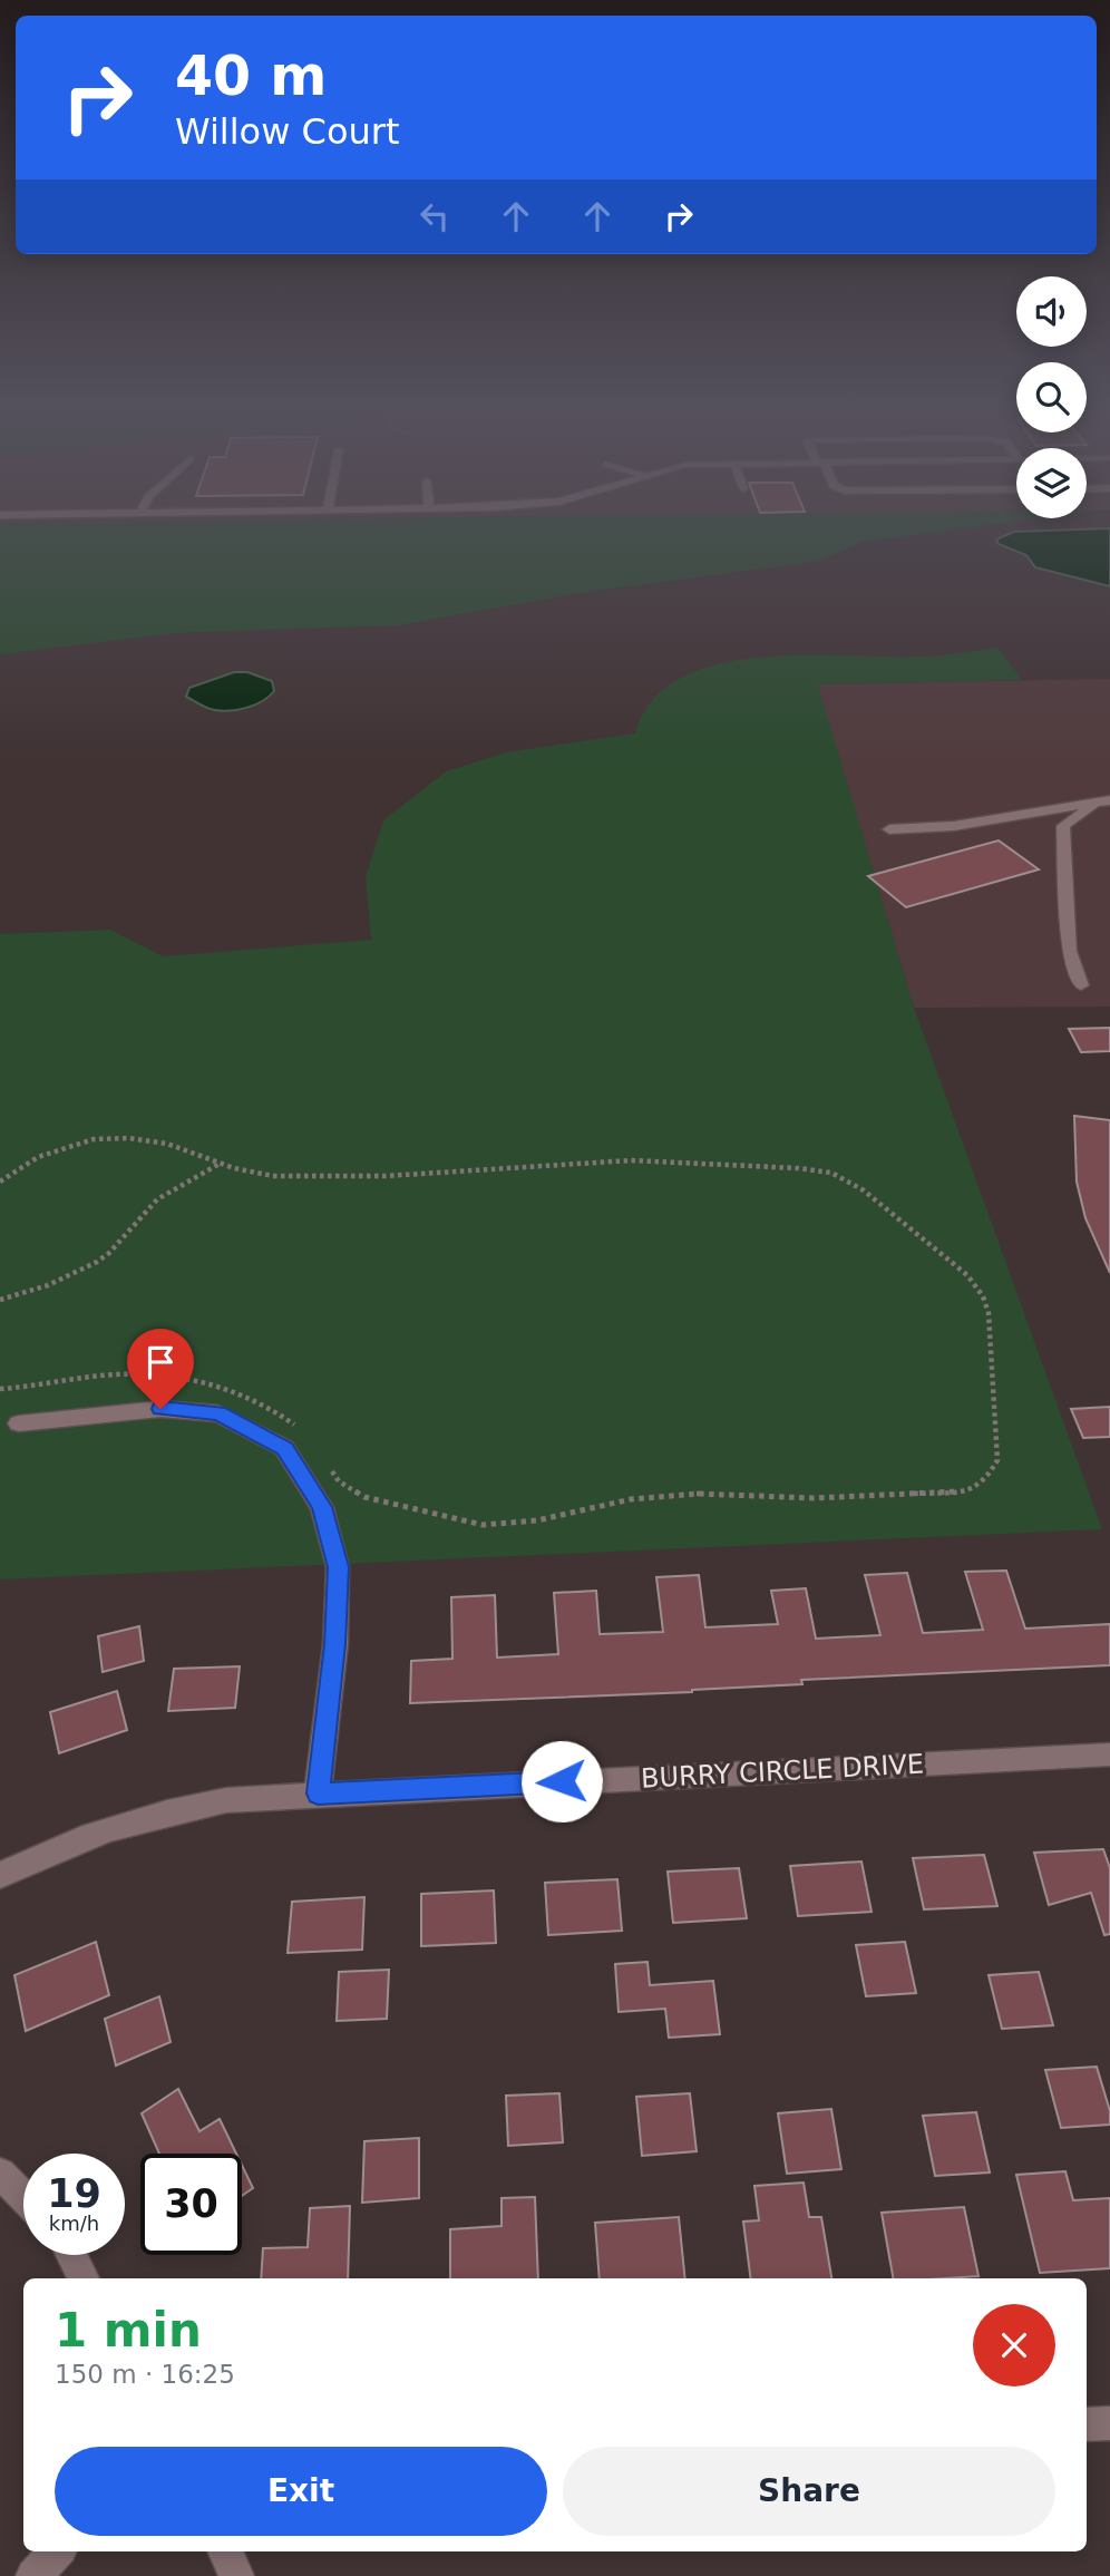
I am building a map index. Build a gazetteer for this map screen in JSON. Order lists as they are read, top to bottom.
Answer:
{
  "streets": {
    "street": ["BURRY CIRCLE DRIVE"]
  },
  "page": {
    "turn": ["40 m", "Willow Court"],
    "speed": "19 km/h",
    "limit": "30",
    "heading": ["1 min", "150 m · 16:25"],
    "buttons": ["Exit", "Share"]
  }
}
